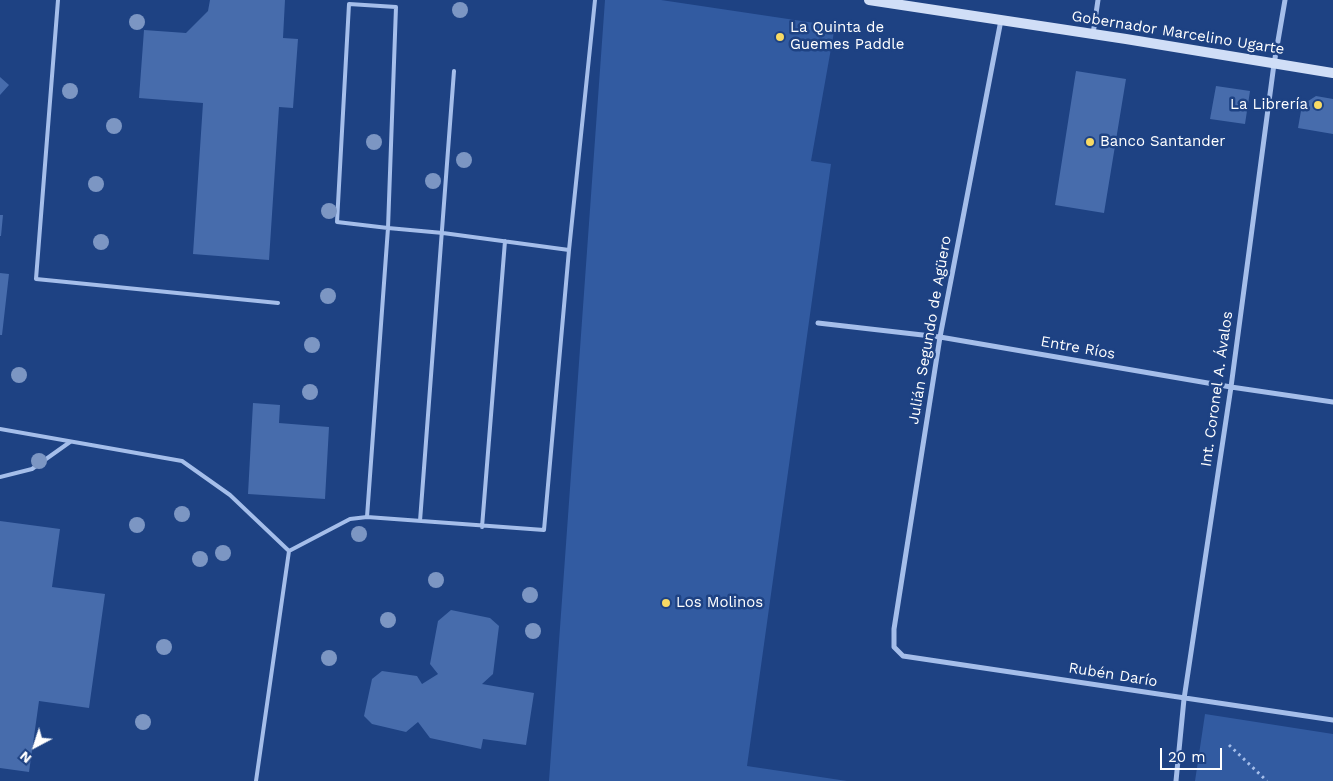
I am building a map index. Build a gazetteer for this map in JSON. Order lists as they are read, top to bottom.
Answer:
{
  "streets": {
    "street": [
      "Gobernador Marcelino Ugarte",
      "Julián Segundo de Agüero",
      "Entre Ríos",
      "Int. Coronel A. Ávalos",
      "Rubén Darío"
    ]
  },
  "crossings": [
    ["Gobernador Marcelino Ugarte", "Julián Segundo de Agüero"],
    ["Gobernador Marcelino Ugarte", "Int. Coronel A. Ávalos"],
    ["Julián Segundo de Agüero", "Entre Ríos"],
    ["Julián Segundo de Agüero", "Rubén Darío"],
    ["Entre Ríos", "Int. Coronel A. Ávalos"],
    ["Int. Coronel A. Ávalos", "Rubén Darío"]
  ],
  "places": [
    "La Quinta de Guemes Paddle",
    "La Librería",
    "Banco Santander",
    "Los Molinos"
  ],
  "scale_bar": "20 m",
  "north": "bottom left"
}
